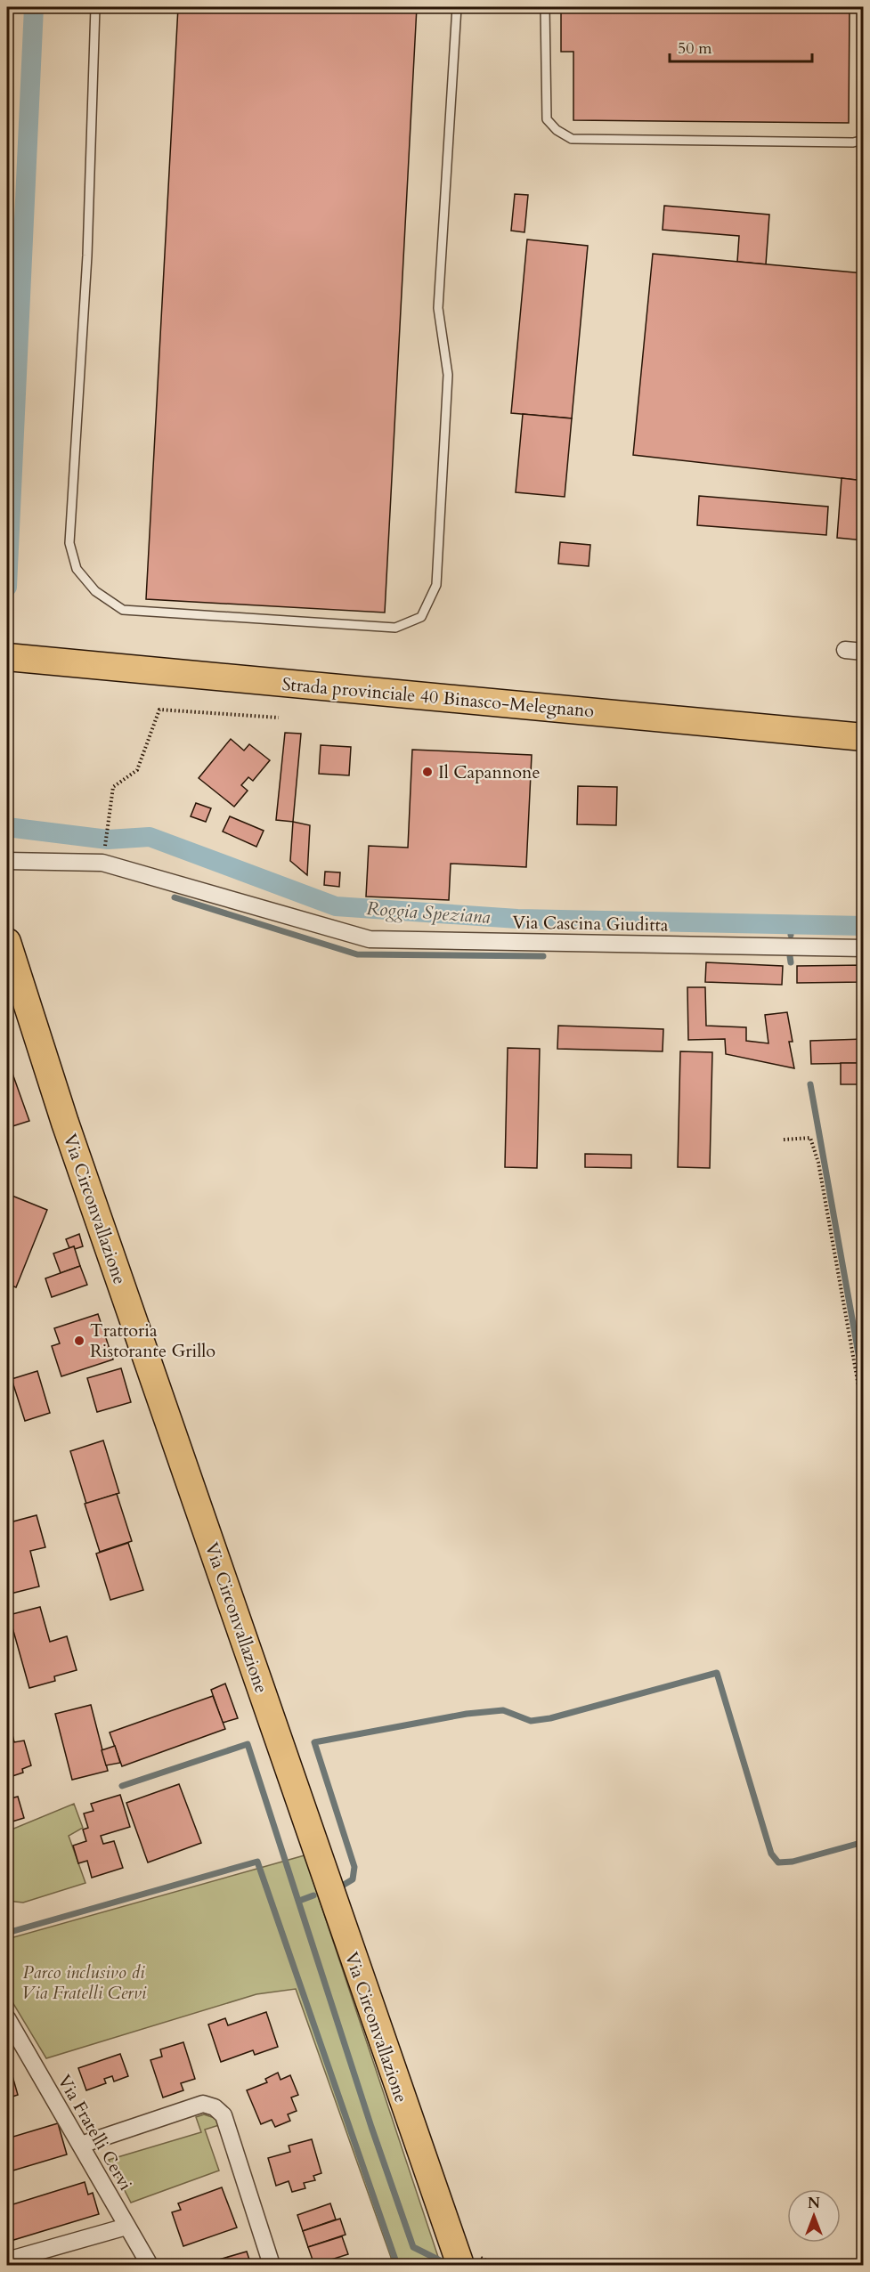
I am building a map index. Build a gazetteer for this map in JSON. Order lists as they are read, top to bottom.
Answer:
{
  "streets": {
    "main road": ["Strada provinciale 40 Binasco-Melegnano", "Via Circonvallazione"],
    "street": ["Via Cascina Giuditta", "Via Fratelli Cervi"]
  },
  "water": ["Roggia Speziana"],
  "parks": ["Parco inclusivo di Via Fratelli Cervi"],
  "places": ["Il Capannone", "Trattoria Ristorante Grillo"],
  "scale_bar": "50 m",
  "north": "top"
}
